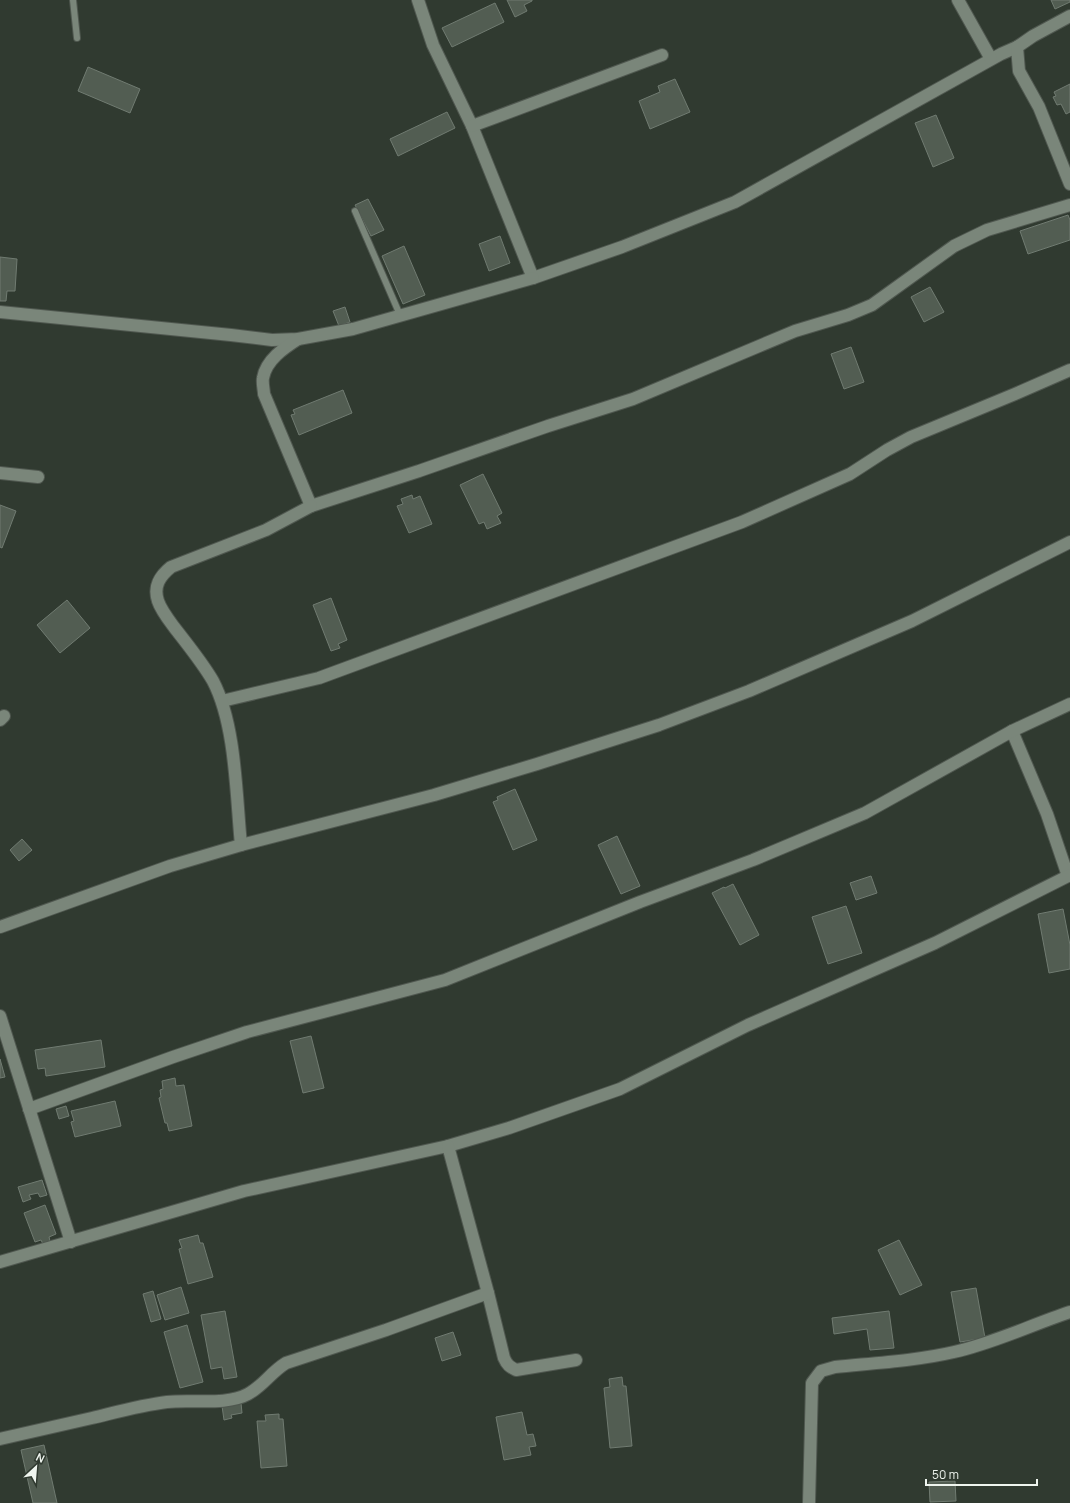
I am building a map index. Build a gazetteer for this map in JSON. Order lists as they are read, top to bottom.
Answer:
{
  "scale_bar": "50 m",
  "north": "top right"
}
